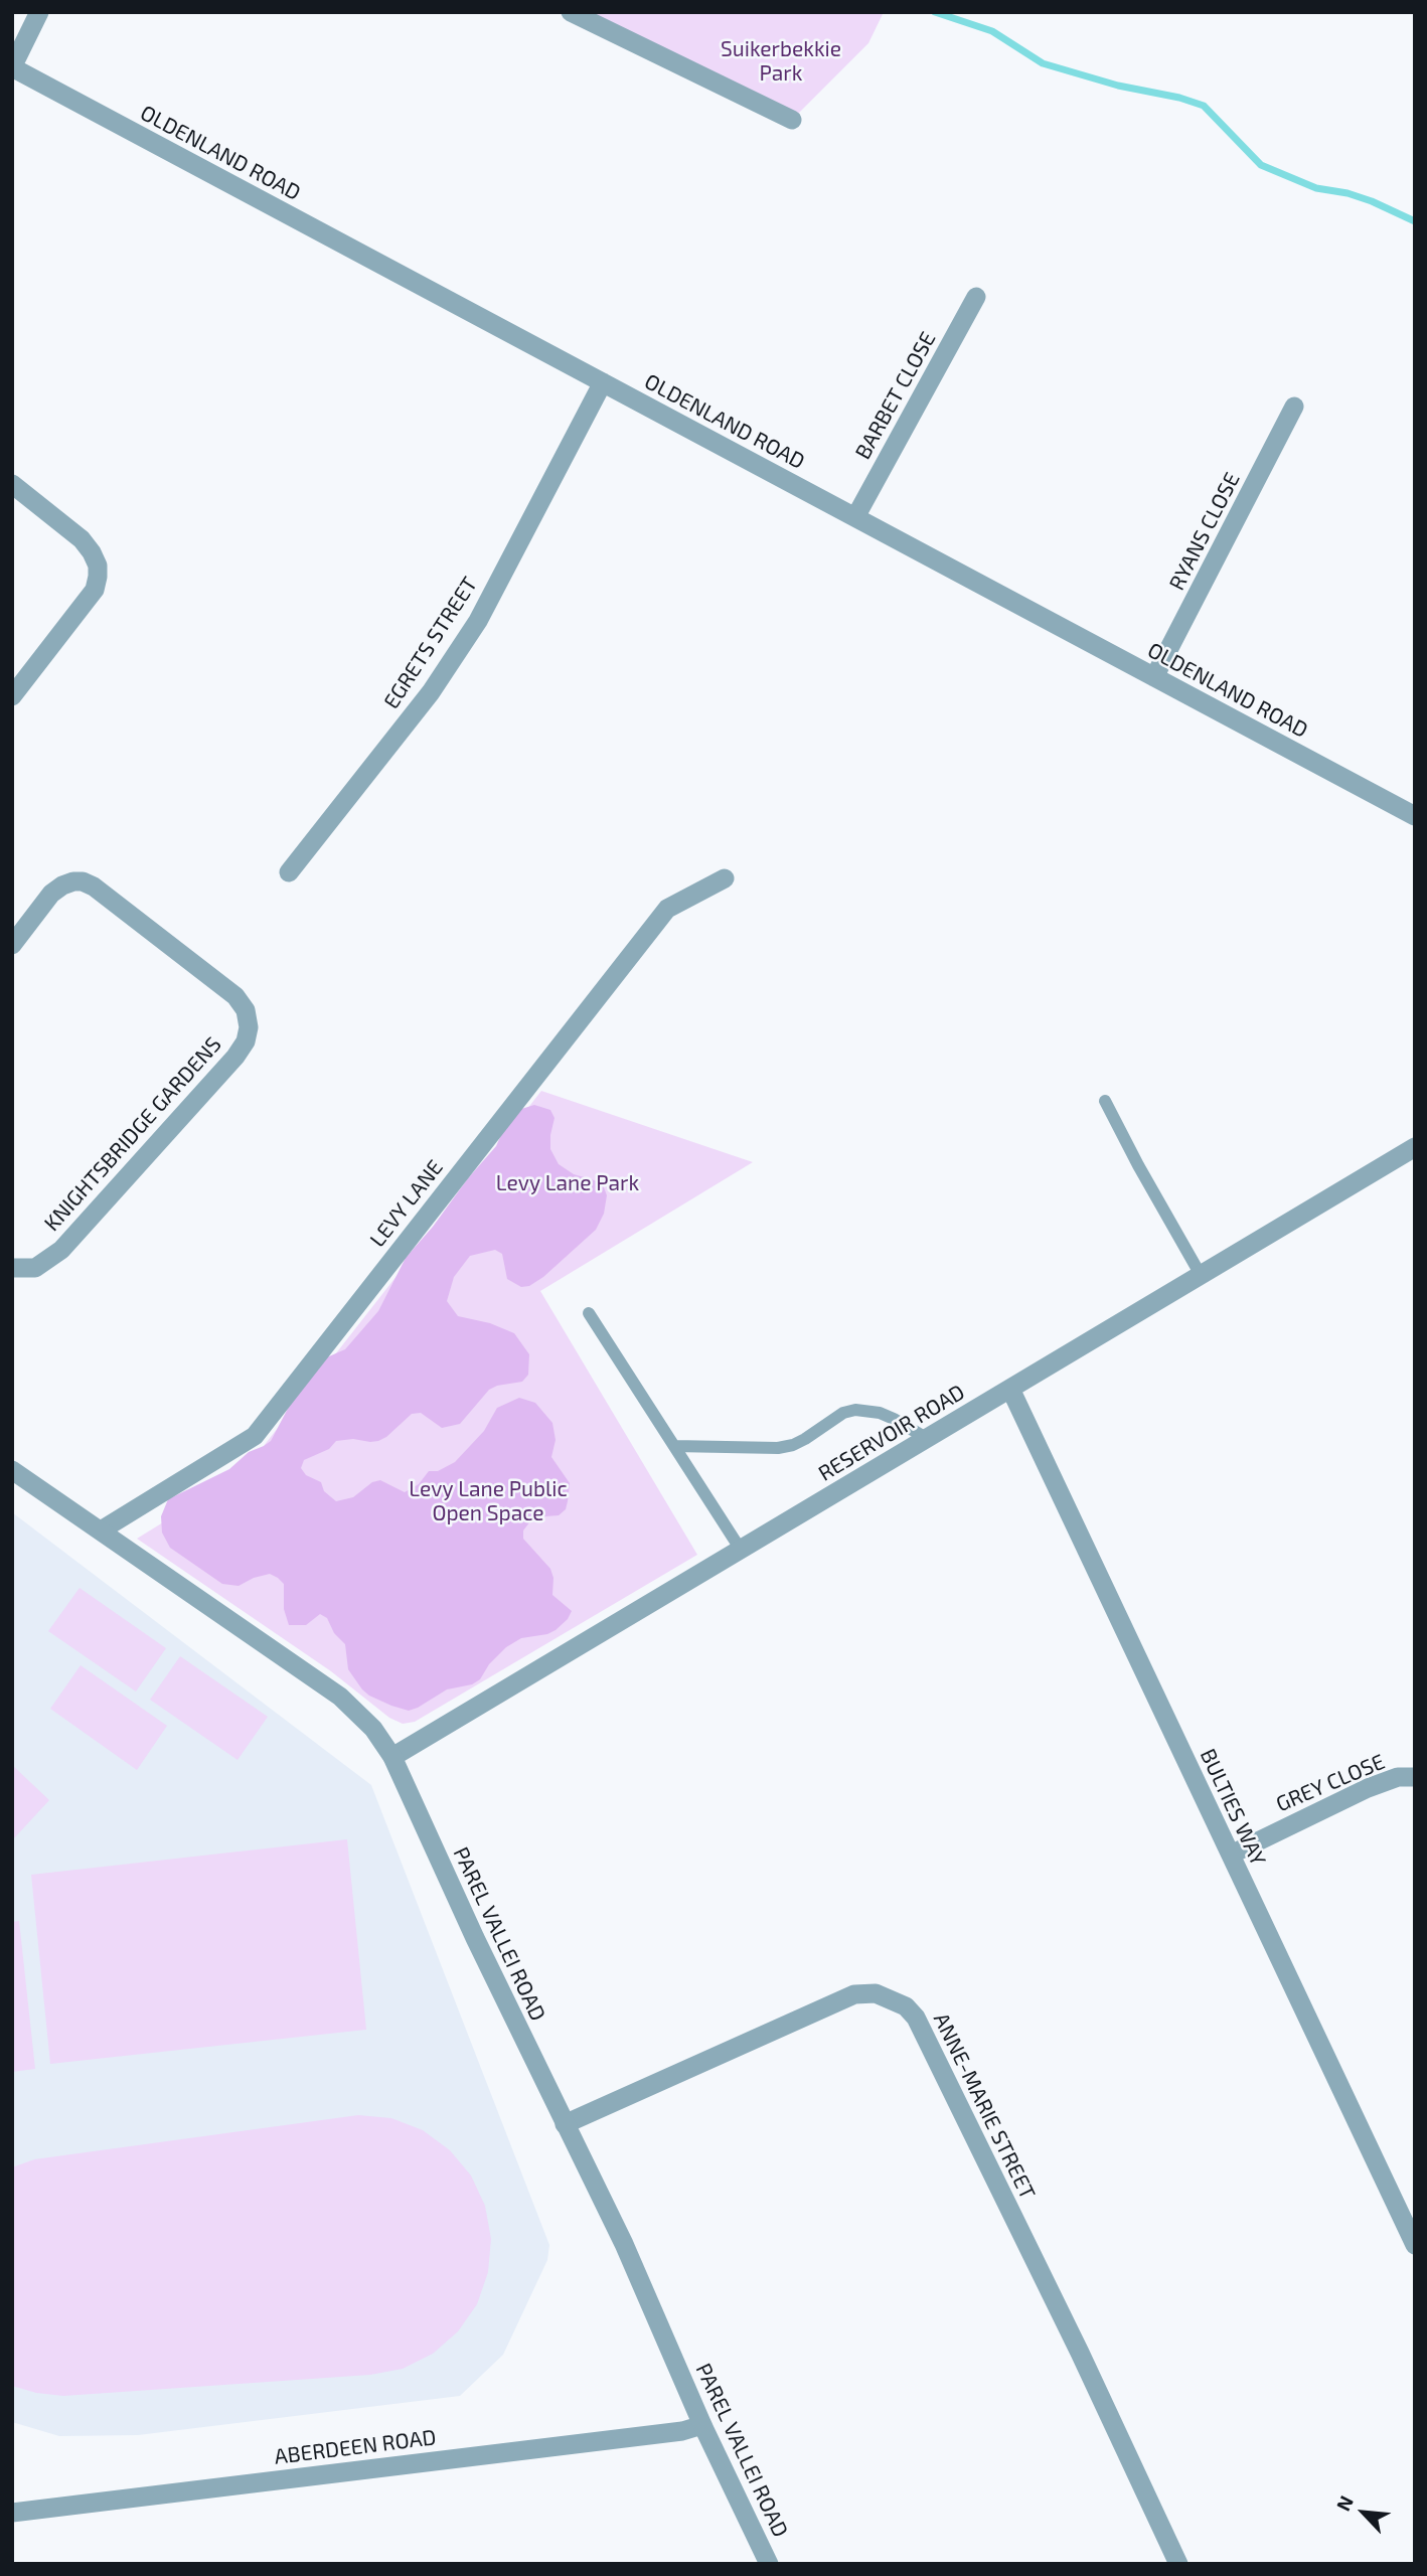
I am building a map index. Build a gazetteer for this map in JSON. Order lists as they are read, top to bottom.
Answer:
{
  "streets": {
    "street": [
      "OLDENLAND ROAD",
      "BARBET CLOSE",
      "RYANS CLOSE",
      "EGRETS STREET",
      "KNIGHTSBRIDGE GARDENS",
      "LEVY LANE",
      "RESERVOIR ROAD",
      "GREY CLOSE",
      "BULTIES WAY",
      "PAREL VALLEI ROAD",
      "ANNE-MARIE STREET",
      "ABERDEEN ROAD"
    ]
  },
  "crossings": [
    ["OLDENLAND ROAD", "BARBET CLOSE"],
    ["OLDENLAND ROAD", "RYANS CLOSE"],
    ["OLDENLAND ROAD", "EGRETS STREET"],
    ["LEVY LANE", "PAREL VALLEI ROAD"],
    ["RESERVOIR ROAD", "BULTIES WAY"],
    ["RESERVOIR ROAD", "PAREL VALLEI ROAD"],
    ["GREY CLOSE", "BULTIES WAY"],
    ["PAREL VALLEI ROAD", "ANNE-MARIE STREET"],
    ["PAREL VALLEI ROAD", "ABERDEEN ROAD"]
  ],
  "parks": ["Suikerbekkie Park", "Levy Lane Park", "Levy Lane Public Open Space"],
  "north": "top left"
}
